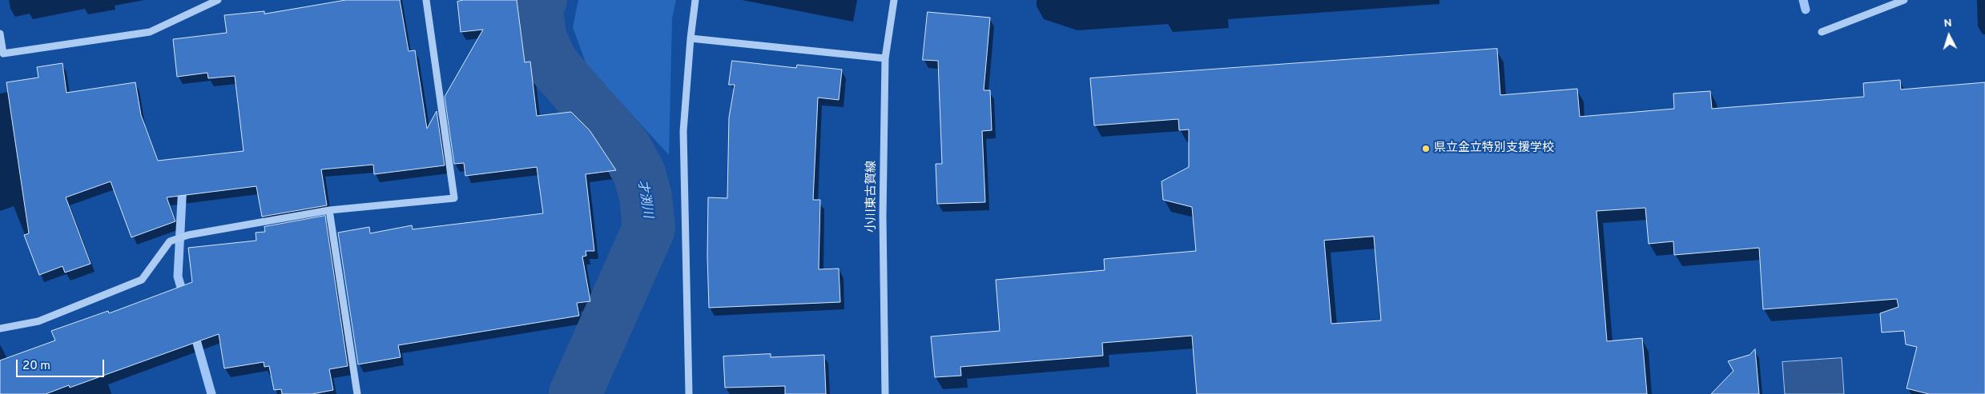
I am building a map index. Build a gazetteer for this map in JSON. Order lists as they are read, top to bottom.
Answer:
{
  "streets": {
    "street": ["小川東古賀線"]
  },
  "water": ["才渕川"],
  "places": ["県立金立特別支援学校"],
  "scale_bar": "20 m",
  "north": "top"
}
